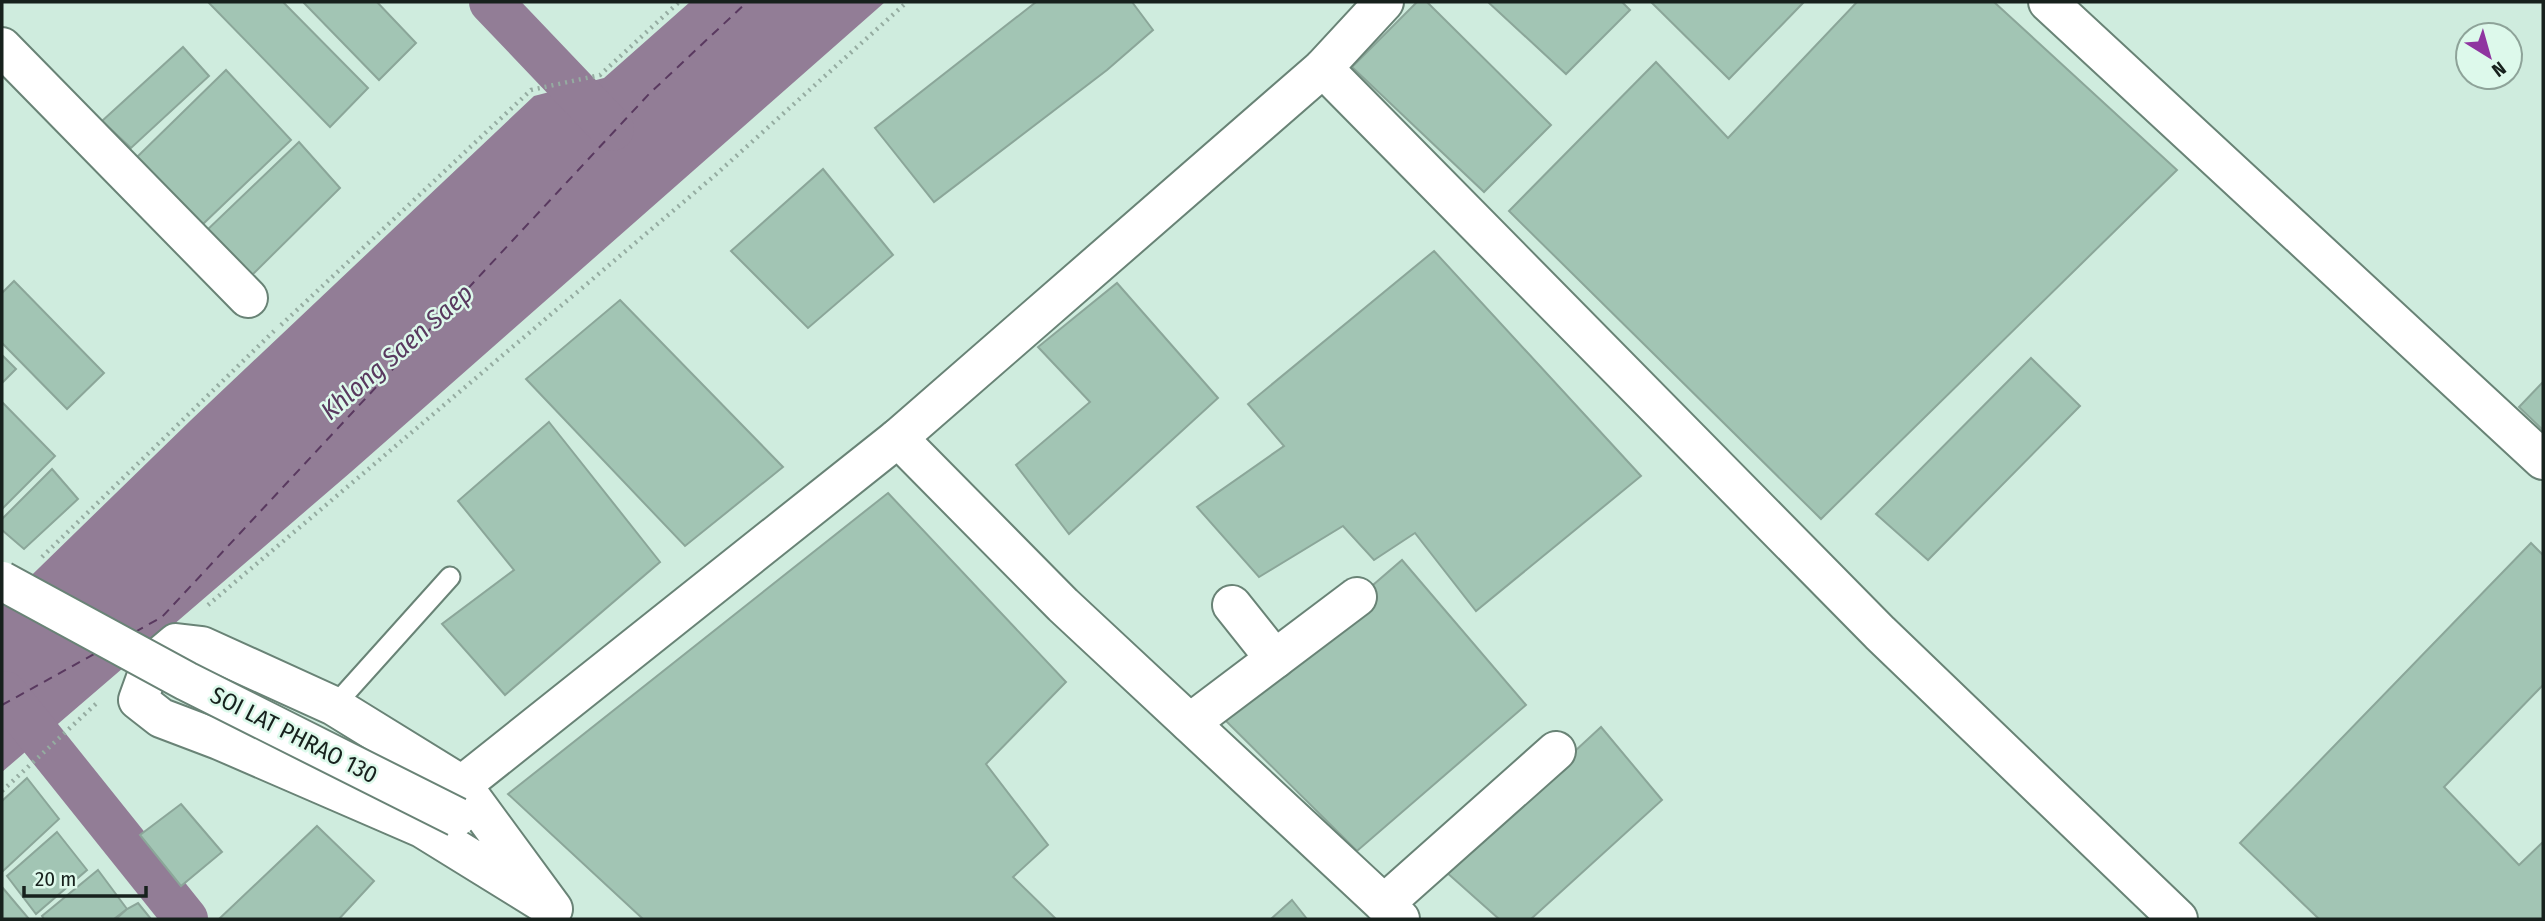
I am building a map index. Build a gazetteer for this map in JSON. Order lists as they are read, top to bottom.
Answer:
{
  "streets": {
    "street": ["SOI LAT PHRAO 130"]
  },
  "water": ["Khlong Saen Saep"],
  "scale_bar": "20 m",
  "north": "bottom right"
}
